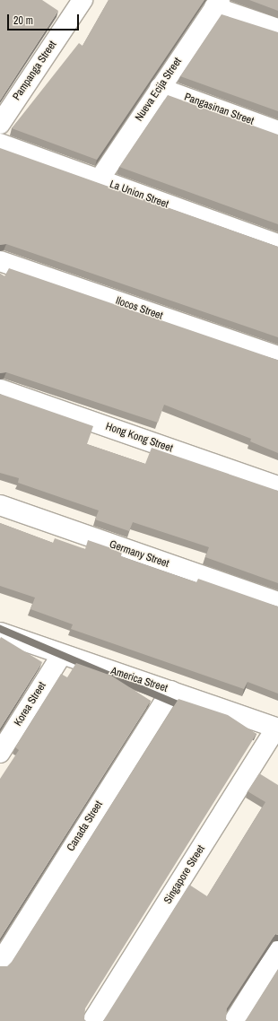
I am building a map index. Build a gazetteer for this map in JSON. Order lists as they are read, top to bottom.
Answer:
{
  "streets": {
    "street": [
      "Pampanga Street",
      "Nueva Ecija Street",
      "Pangasinan Street",
      "La Union Street",
      "Ilocos Street",
      "Hong Kong Street",
      "Germany Street",
      "America Street",
      "Korea Street",
      "Canada Street",
      "Singapore Street"
    ]
  },
  "crossings": [
    ["Nueva Ecija Street", "Pangasinan Street"],
    ["Nueva Ecija Street", "La Union Street"],
    ["America Street", "Korea Street"],
    ["America Street", "Canada Street"],
    ["America Street", "Singapore Street"]
  ],
  "scale_bar": "20 m"
}
